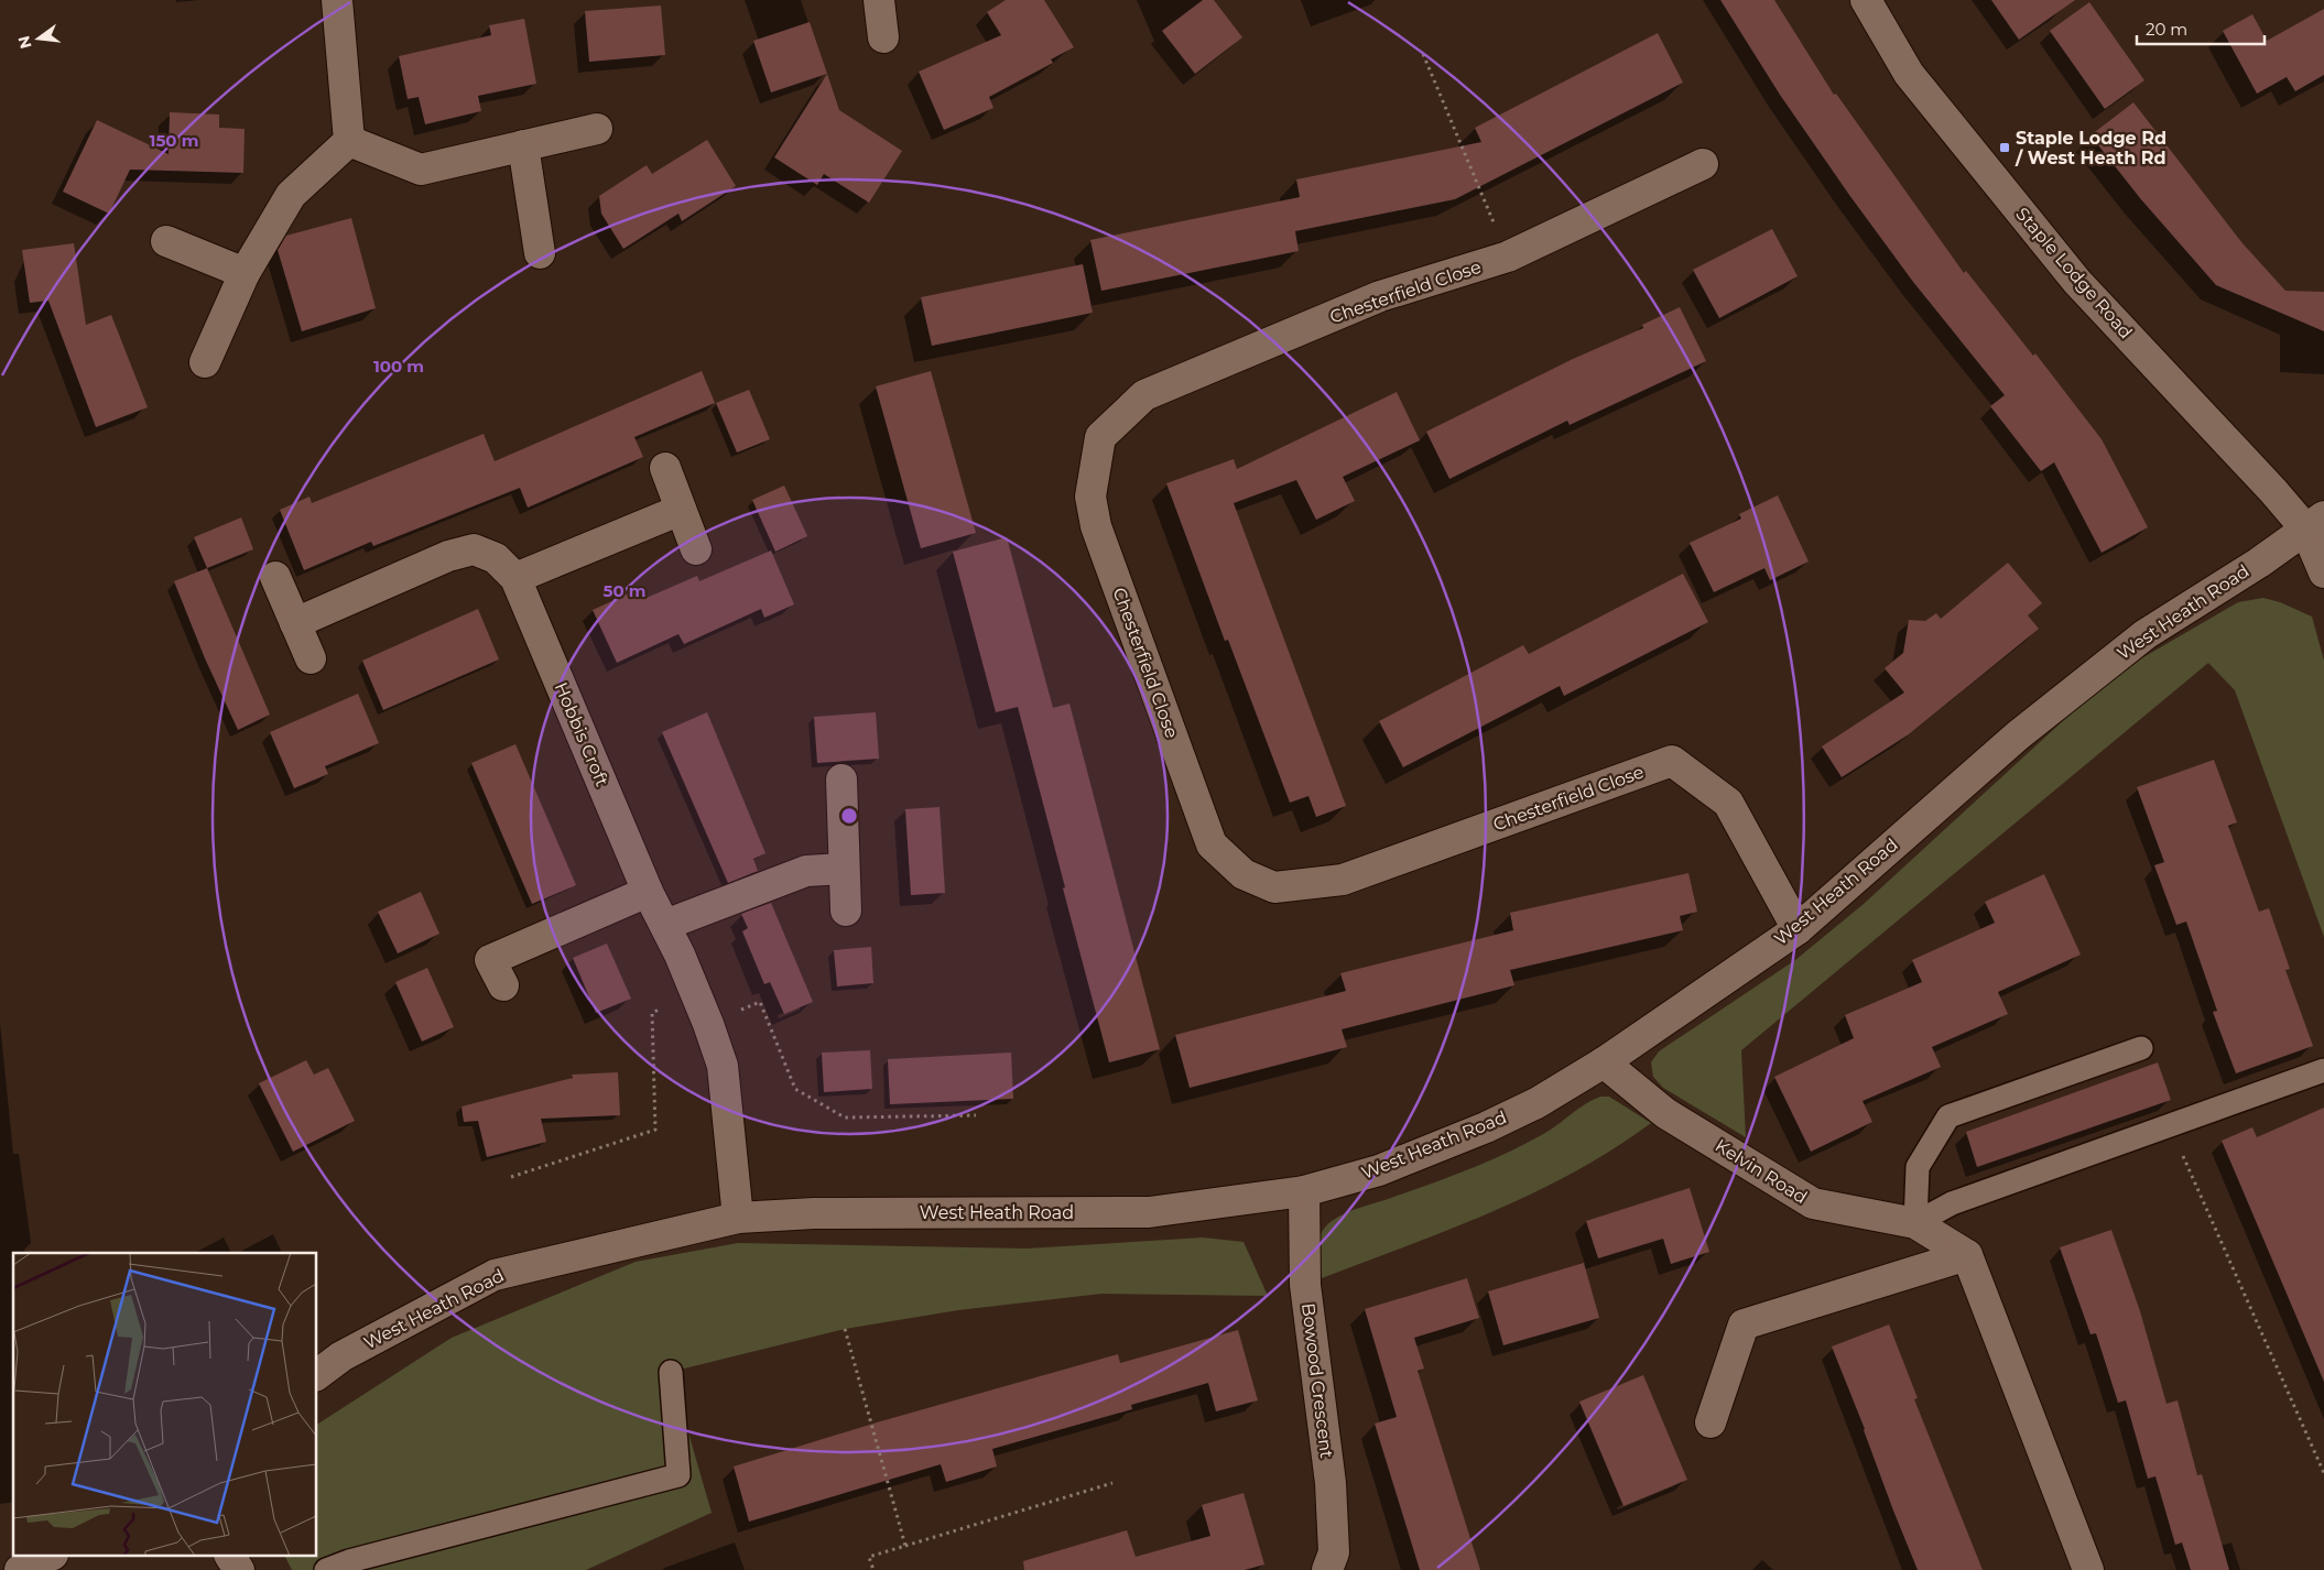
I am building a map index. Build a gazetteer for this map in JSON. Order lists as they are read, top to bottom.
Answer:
{
  "streets": {
    "street": [
      "Staple Lodge Road",
      "Chesterfield Close",
      "West Heath Road",
      "Hobbis Croft",
      "Kelvin Road",
      "Bowood Crescent"
    ]
  },
  "crossings": [
    ["Staple Lodge Road", "West Heath Road"],
    ["Chesterfield Close", "West Heath Road"],
    ["West Heath Road", "Hobbis Croft"],
    ["West Heath Road", "Kelvin Road"],
    ["West Heath Road", "Bowood Crescent"]
  ],
  "places": {
    "transit": ["Staple Lodge Rd / West Heath Rd"]
  },
  "scale_bar": "20 m",
  "north": "left",
  "rings": ["150 m", "100 m", "50 m"]
}
